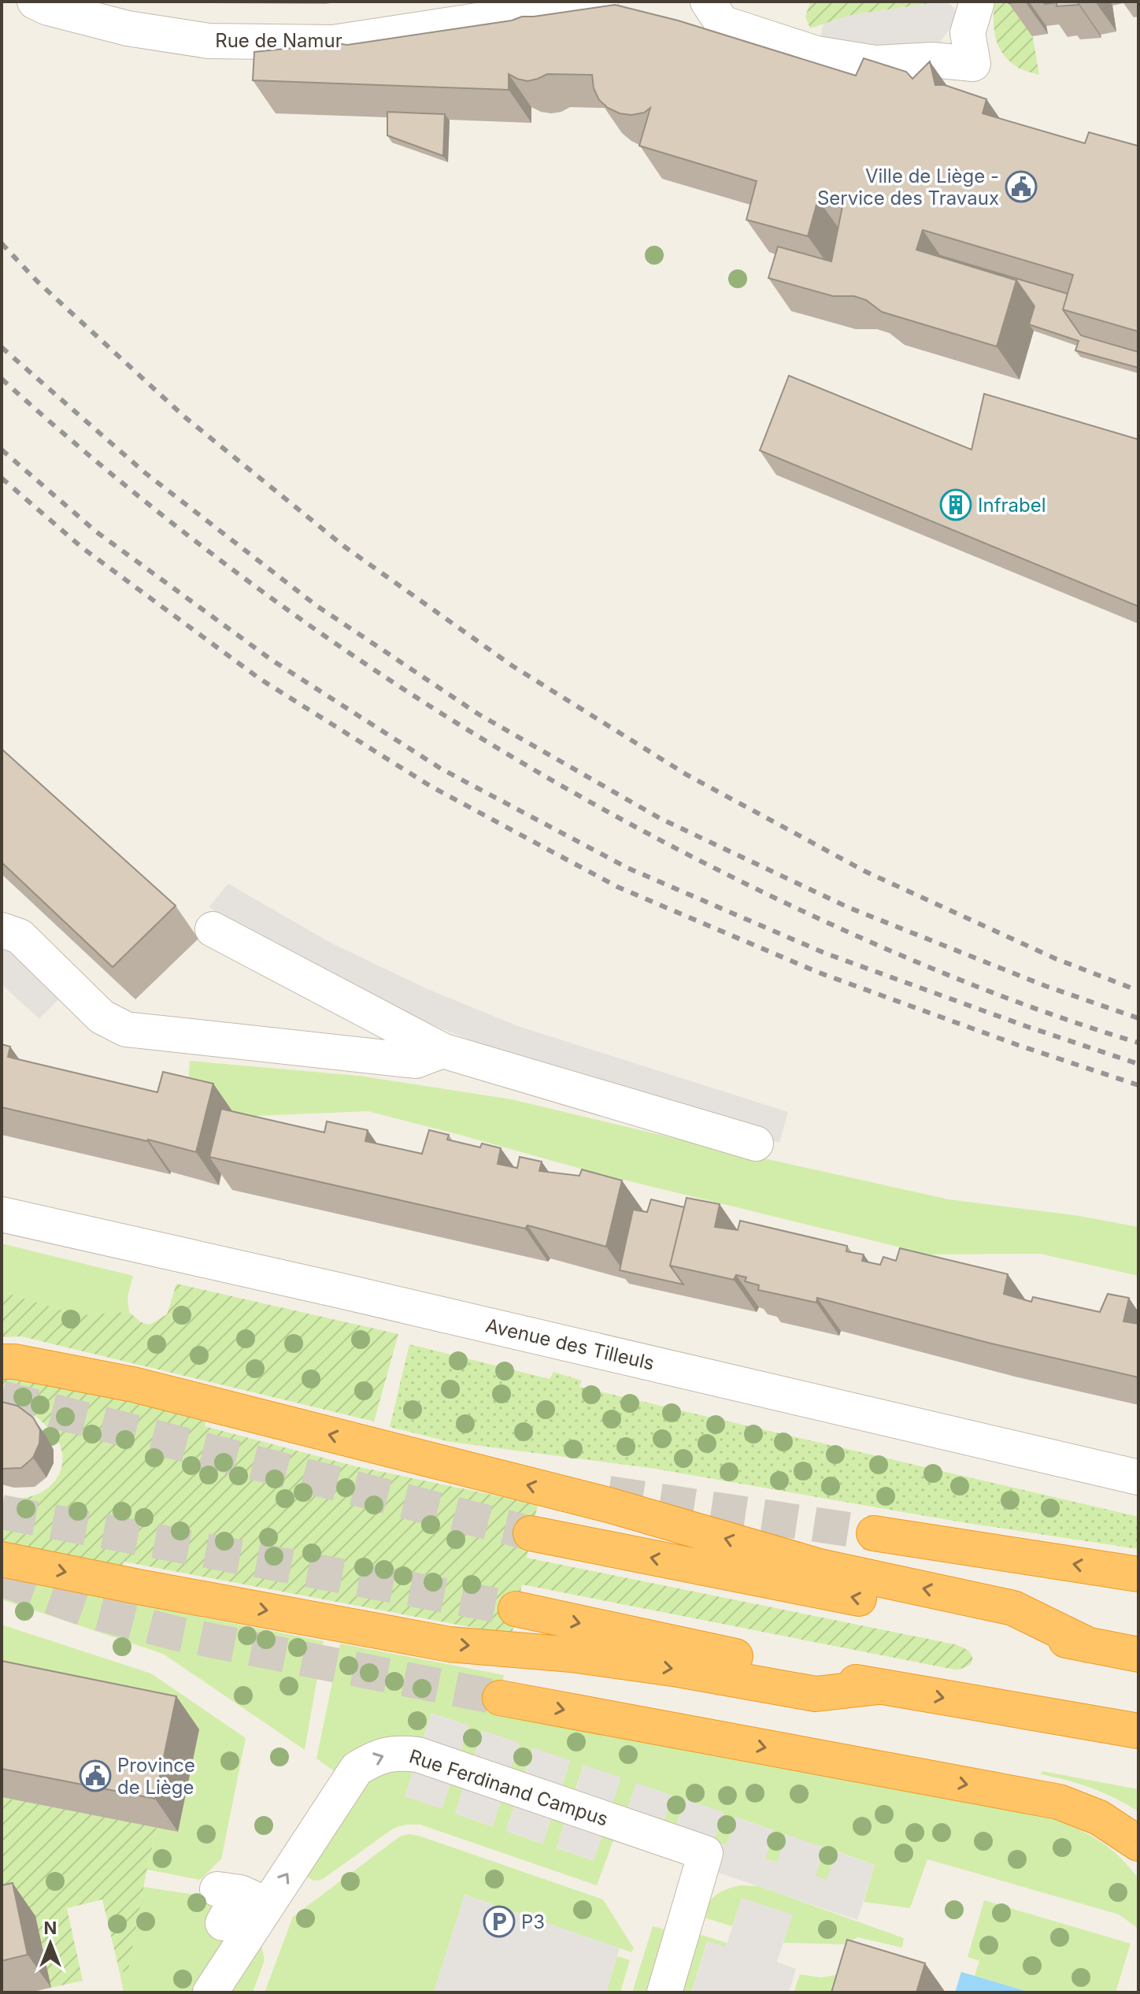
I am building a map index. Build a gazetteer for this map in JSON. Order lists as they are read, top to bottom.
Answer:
{
  "streets": {
    "street": ["Rue de Namur", "Avenue des Tilleuls", "Rue Ferdinand Campus"]
  },
  "places": {
    "public building": ["Ville de Liège - Service des Travaux", "Province de Liège"],
    "building": ["Infrabel"],
    "parking": ["P3"]
  },
  "north": "top"
}
